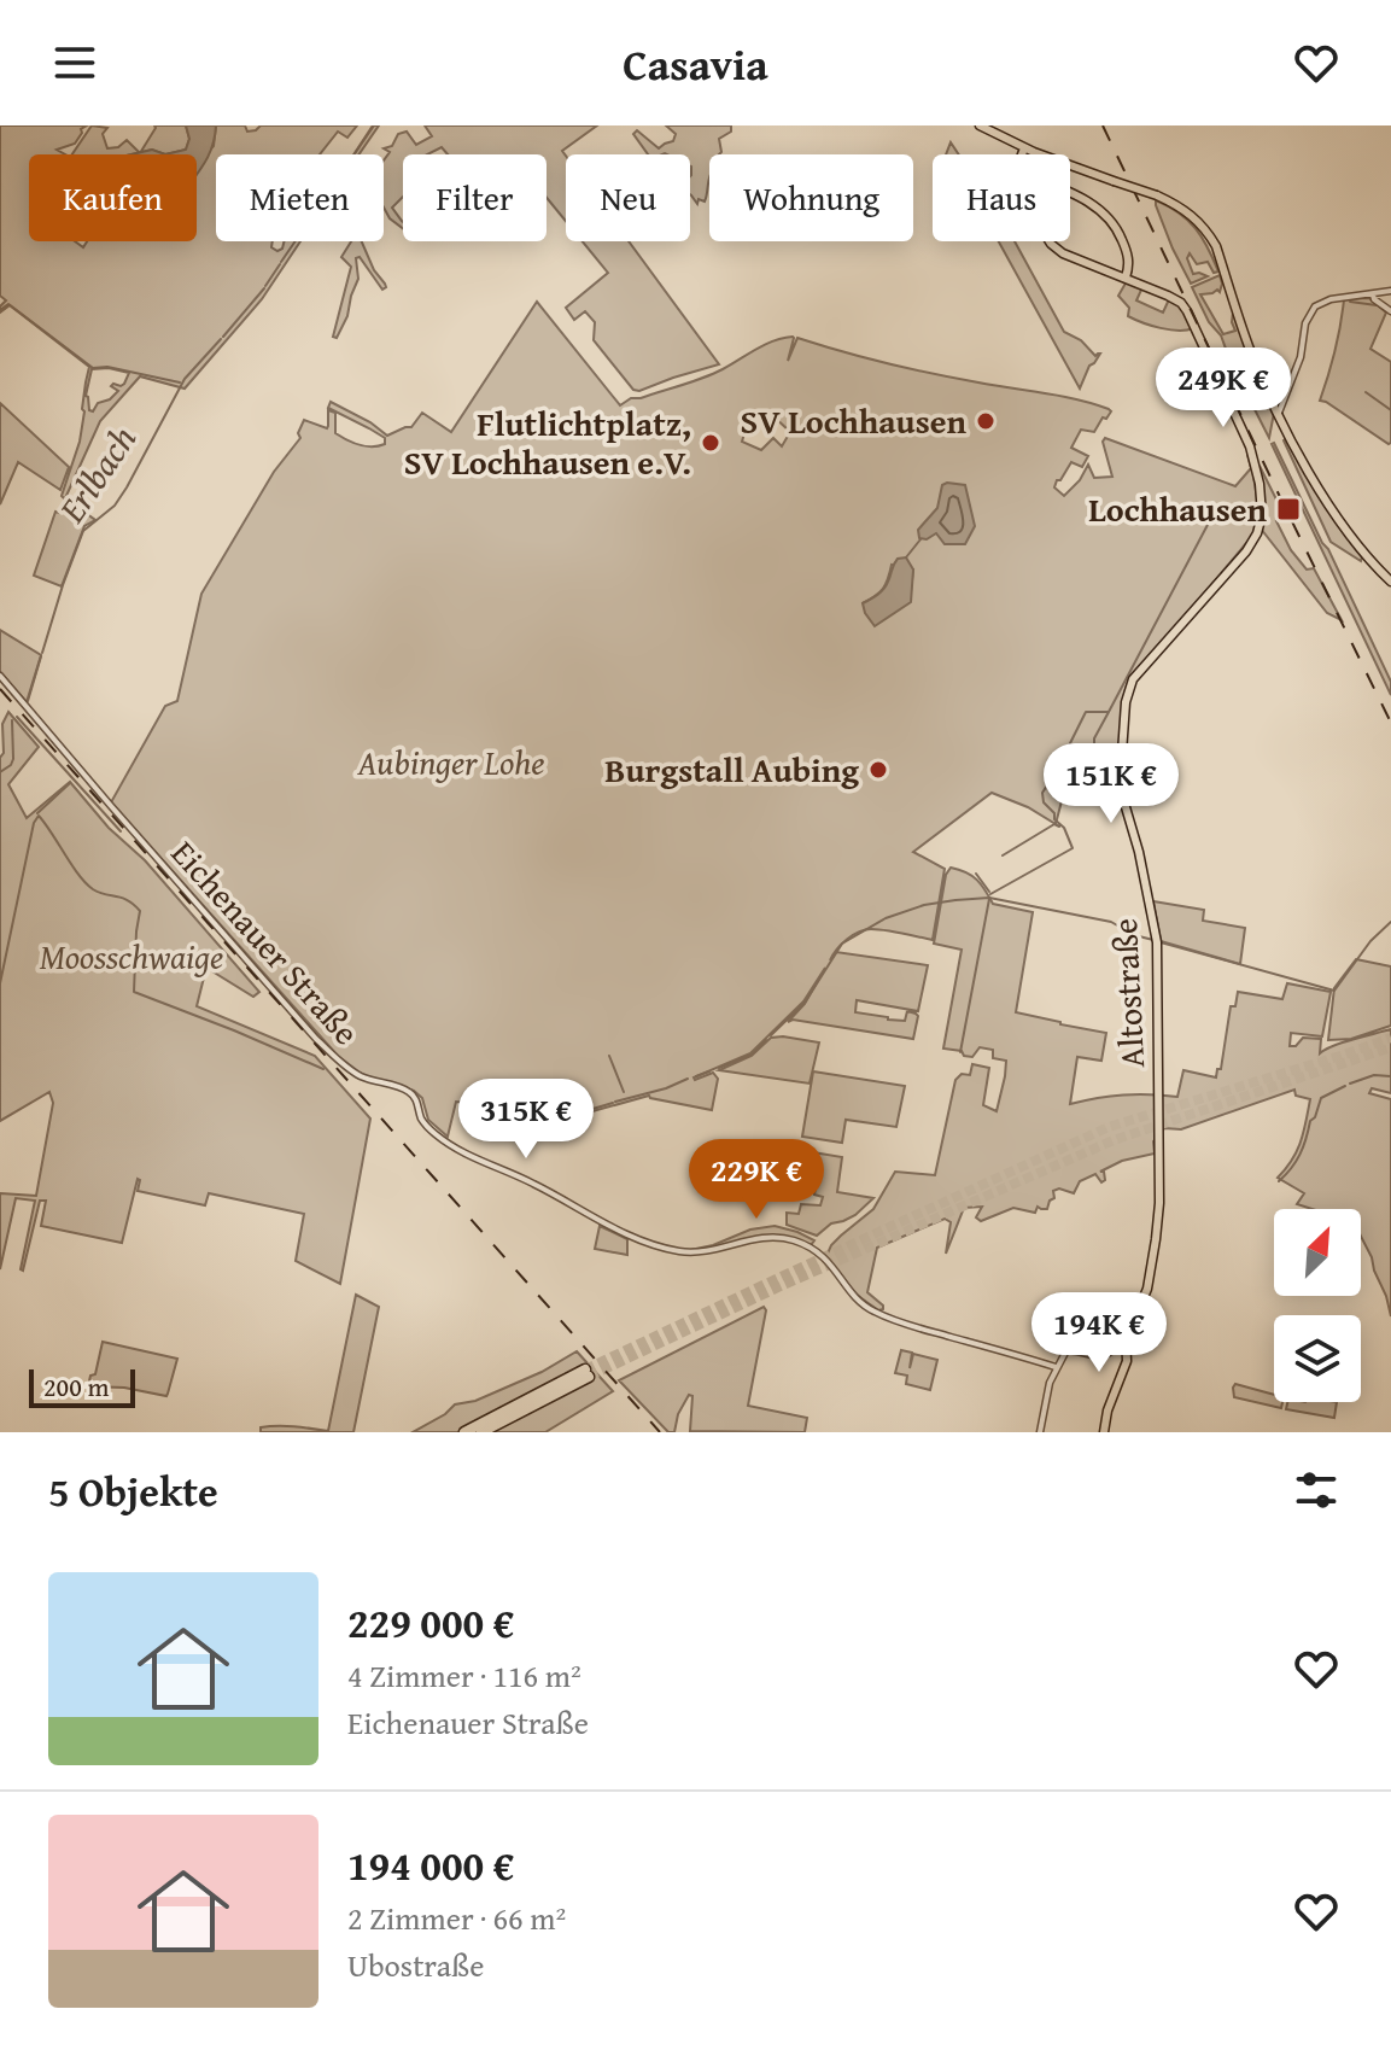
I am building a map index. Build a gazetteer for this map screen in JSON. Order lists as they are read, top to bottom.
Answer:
{
  "streets": {
    "main road": ["Altostraße"],
    "street": ["Eichenauer Straße"]
  },
  "water": ["Erlbach"],
  "parks": ["Aubinger Lohe", "Moosschwaige"],
  "places": {
    "other": ["SV Lochhausen", "Flutlichtplatz, SV Lochhausen e.V.", "Burgstall Aubing"],
    "transit": ["Lochhausen"]
  },
  "scale_bar": "200 m",
  "north": "top right",
  "page": {
    "header": "Casavia",
    "chip": [
      "Kaufen",
      "Mieten",
      "Filter",
      "Neu",
      "Wohnung",
      "Haus"
    ],
    "price": [
      "249K €",
      "151K €",
      "315K €",
      "229K €",
      "194K €"
    ],
    "scale": "200 m",
    "heading": "5 Objekte",
    "list": [
      {
        "name": "229 000 €",
        "note": "4 Zimmer · 116 m² · Eichenauer Straße"
      },
      {
        "name": "194 000 €",
        "note": "2 Zimmer · 66 m² · Ubostraße"
      }
    ]
  }
}
